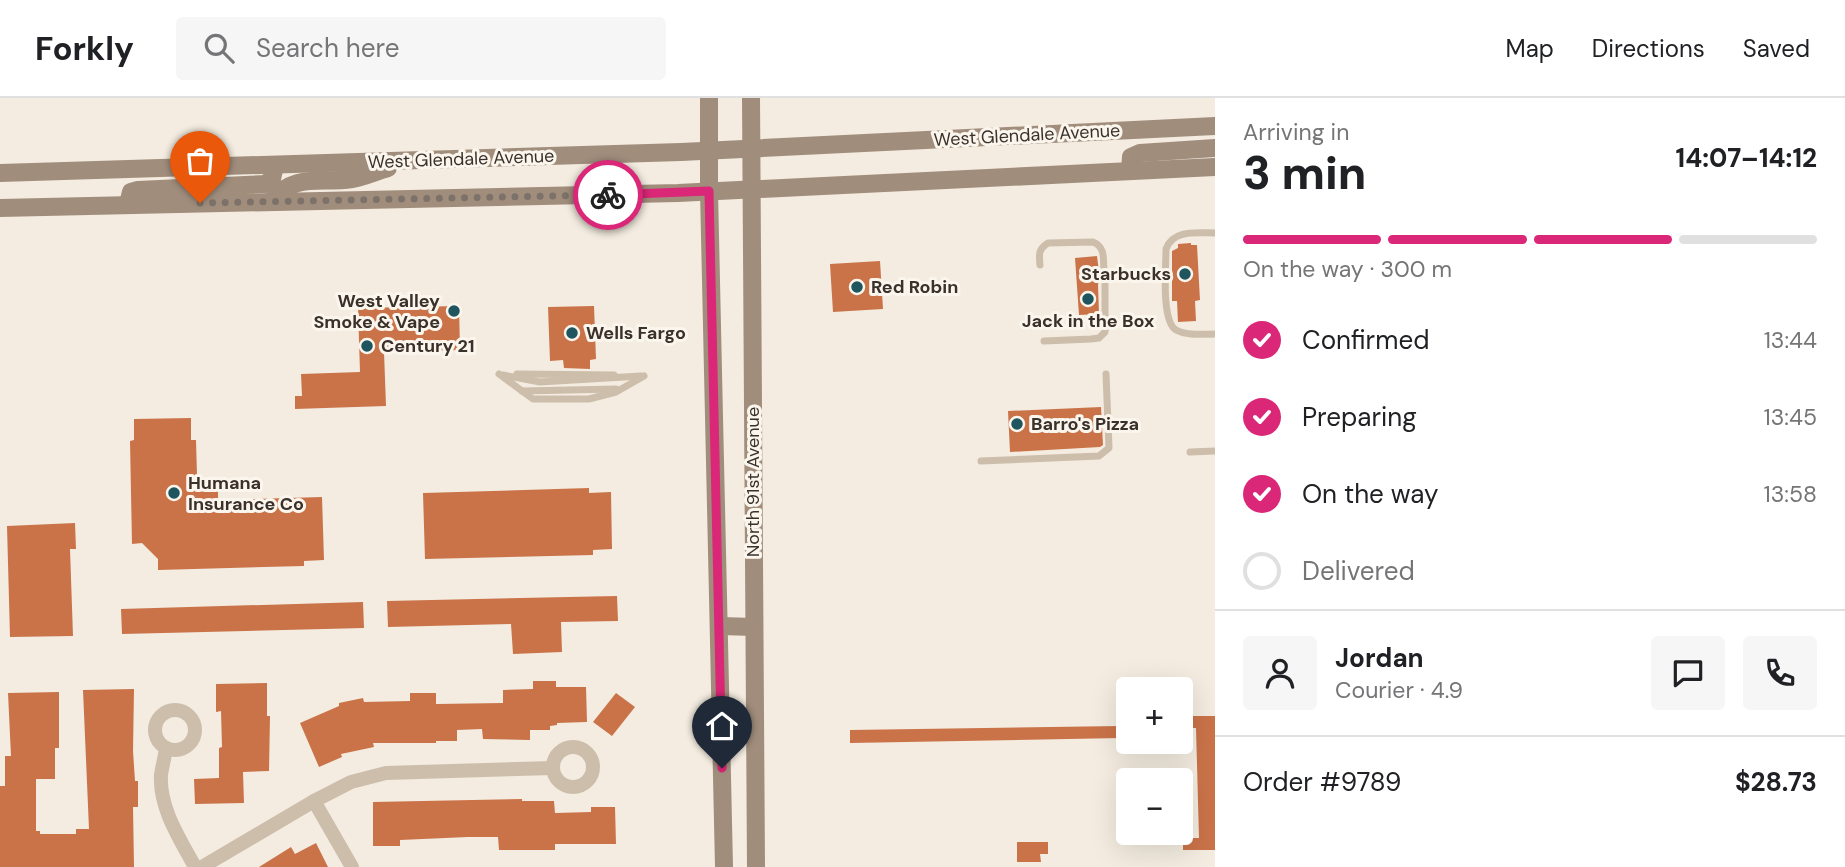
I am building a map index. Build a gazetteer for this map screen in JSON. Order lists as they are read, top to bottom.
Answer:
{
  "streets": {
    "main road": ["West Glendale Avenue", "North 91st Avenue"]
  },
  "crossings": [
    ["West Glendale Avenue", "North 91st Avenue"]
  ],
  "places": [
    "Starbucks",
    "Red Robin",
    "Jack in the Box",
    "West Valley Smoke & Vape",
    "Wells Fargo",
    "Century 21",
    "Barro's Pizza",
    "Humana Insurance Co"
  ],
  "page": {
    "header": "Forkly",
    "search": "Search here",
    "nav": ["Map", "Directions", "Saved"],
    "heading": ["3 min", "Arriving in", "14:07–14:12"],
    "panel": [
      "Jordan",
      "Courier · 4.9",
      "Order #9789",
      "$28.73"
    ],
    "bar": "On the way · 300 m",
    "list": [
      ["Confirmed", "13:44"],
      ["Preparing", "13:45"],
      ["On the way", "13:58"],
      "Delivered"
    ],
    "map_buttons": ["+", "−"]
  }
}
